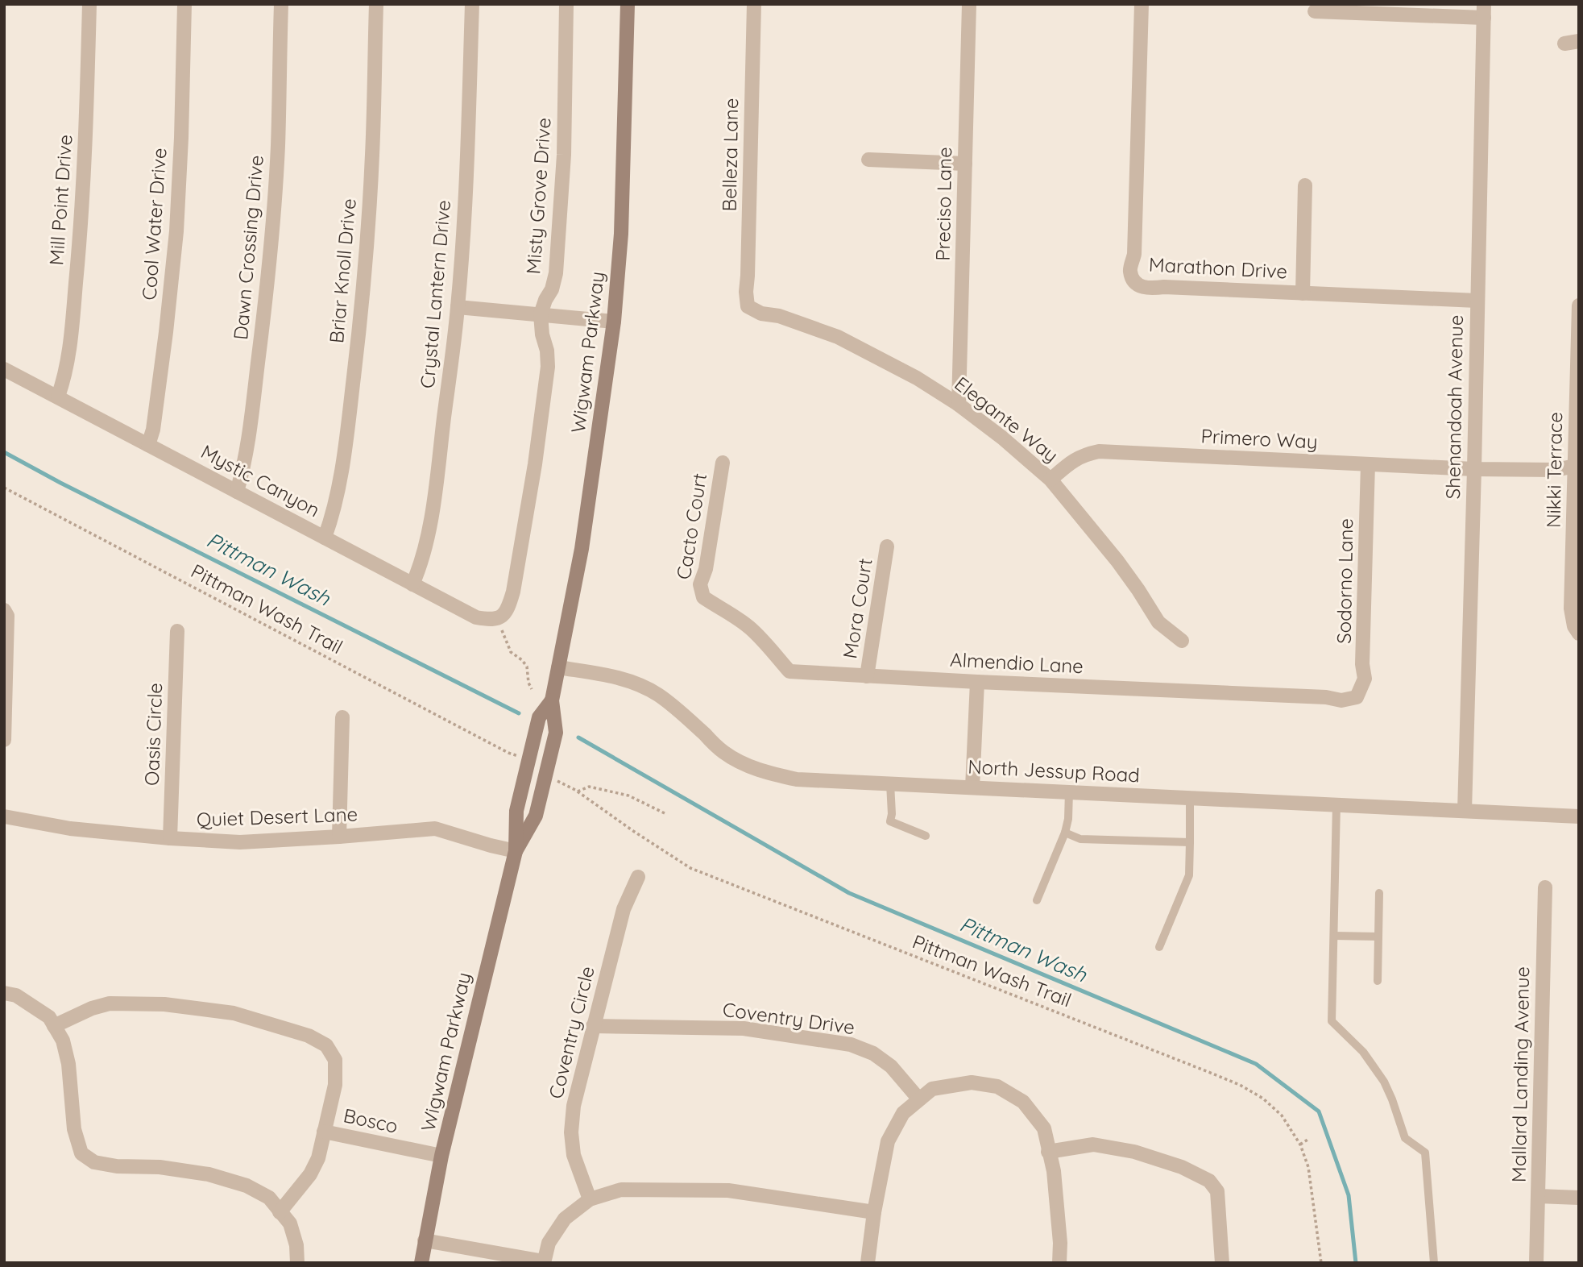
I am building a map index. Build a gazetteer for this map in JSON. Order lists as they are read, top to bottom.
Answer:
{
  "streets": {
    "main road": ["Wigwam Parkway"],
    "street": [
      "Belleza Lane",
      "Misty Grove Drive",
      "Mill Point Drive",
      "Preciso Lane",
      "Cool Water Drive",
      "Dawn Crossing Drive",
      "Marathon Drive",
      "Briar Knoll Drive",
      "Crystal Lantern Drive",
      "Shenandoah Avenue",
      "Elegante Way",
      "Primero Way",
      "Nikki Terrace",
      "Mystic Canyon",
      "Cacto Court",
      "Sodorno Lane",
      "Mora Court",
      "Almendio Lane",
      "Oasis Circle",
      "North Jessup Road",
      "Quiet Desert Lane",
      "Coventry Drive",
      "Coventry Circle",
      "Mallard Landing Avenue",
      "Bosco"
    ],
    "path": ["Pittman Wash Trail"]
  },
  "crossings": [
    ["Belleza Lane", "Elegante Way"],
    ["Mill Point Drive", "Mystic Canyon"],
    ["Preciso Lane", "Elegante Way"],
    ["Cool Water Drive", "Mystic Canyon"],
    ["Dawn Crossing Drive", "Mystic Canyon"],
    ["Marathon Drive", "Shenandoah Avenue"],
    ["Briar Knoll Drive", "Mystic Canyon"],
    ["Crystal Lantern Drive", "Mystic Canyon"],
    ["Wigwam Parkway", "North Jessup Road"],
    ["Wigwam Parkway", "Quiet Desert Lane"],
    ["Wigwam Parkway", "Bosco"],
    ["Shenandoah Avenue", "Primero Way"],
    ["Shenandoah Avenue", "North Jessup Road"],
    ["Elegante Way", "Primero Way"],
    ["Primero Way", "Nikki Terrace"],
    ["Primero Way", "Sodorno Lane"],
    ["Cacto Court", "Almendio Lane"],
    ["Sodorno Lane", "Almendio Lane"],
    ["Mora Court", "Almendio Lane"],
    ["Oasis Circle", "Quiet Desert Lane"],
    ["Coventry Drive", "Coventry Circle"]
  ],
  "water": ["Pittman Wash"]
}
